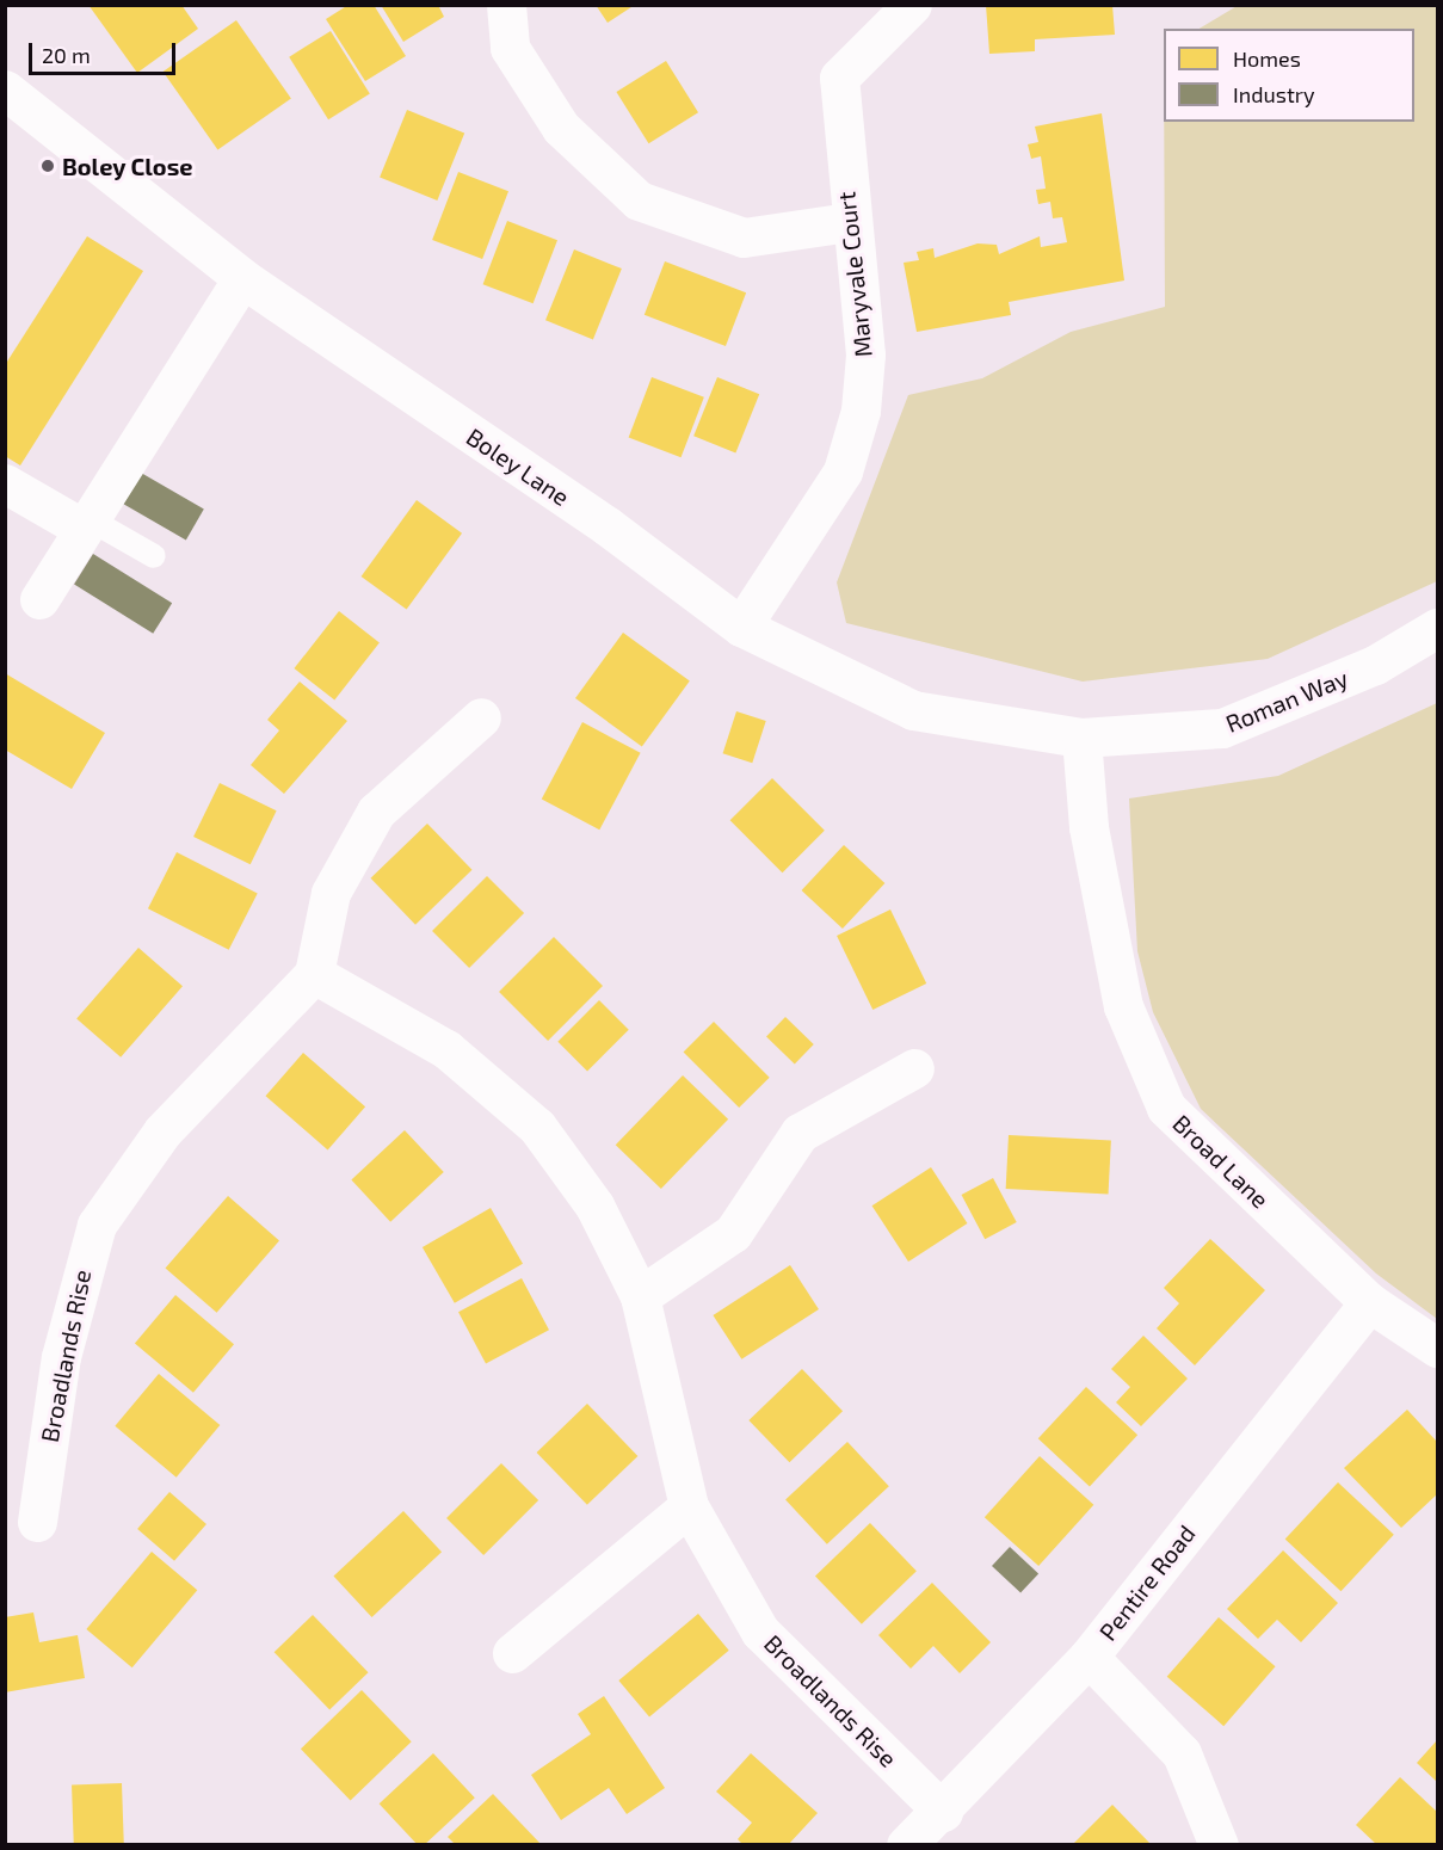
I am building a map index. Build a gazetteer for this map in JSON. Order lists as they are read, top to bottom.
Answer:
{
  "streets": {
    "street": [
      "Maryvale Court",
      "Boley Lane",
      "Roman Way",
      "Broad Lane",
      "Broadlands Rise",
      "Pentire Road"
    ]
  },
  "crossings": [
    ["Maryvale Court", "Boley Lane"],
    ["Boley Lane", "Roman Way"],
    ["Boley Lane", "Broad Lane"],
    ["Roman Way", "Broad Lane"],
    ["Broad Lane", "Pentire Road"],
    ["Broadlands Rise", "Pentire Road"]
  ],
  "places": ["Boley Close"],
  "legend": ["Homes", "Industry"],
  "scale_bar": "20 m"
}
